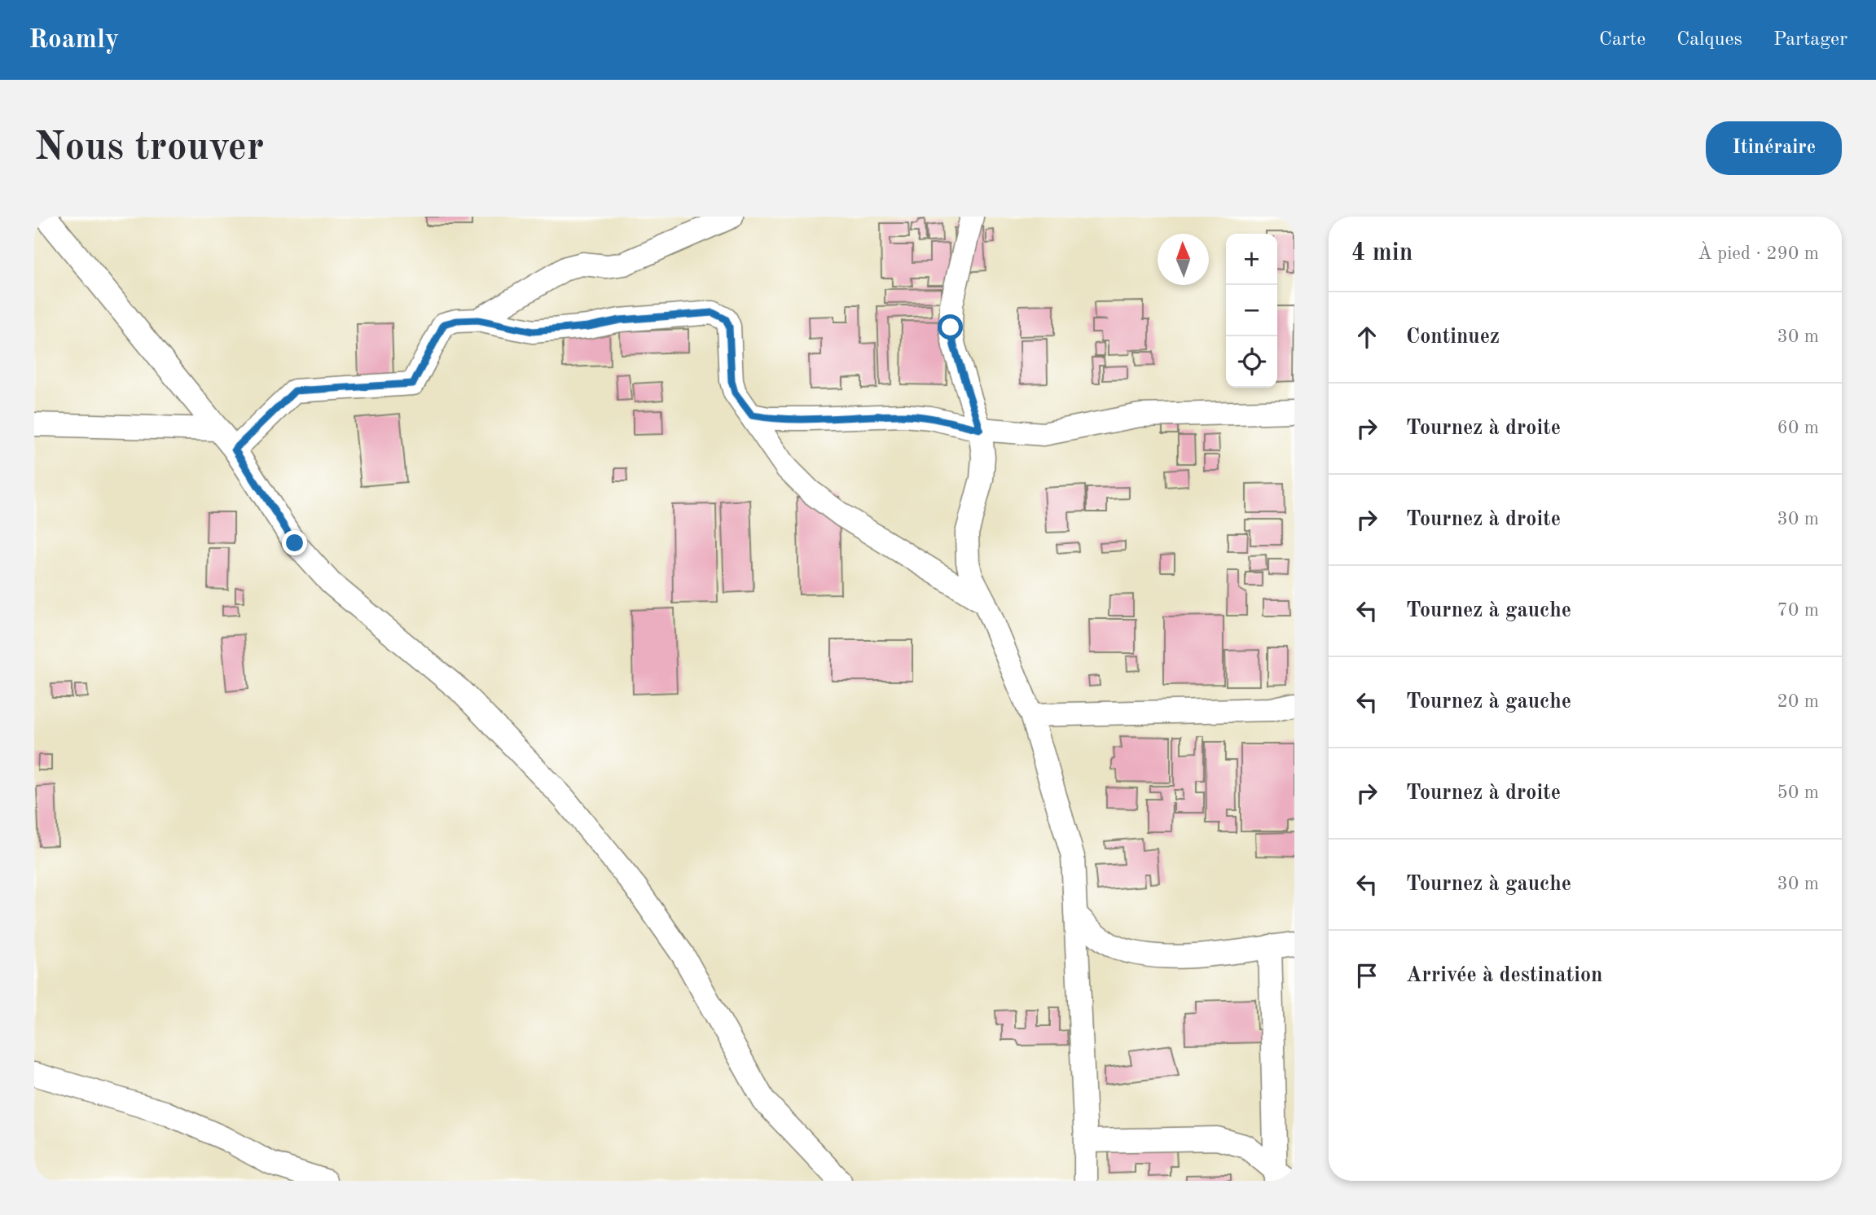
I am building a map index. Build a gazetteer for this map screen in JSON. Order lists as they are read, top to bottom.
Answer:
{
  "north": "top",
  "page": {
    "header": "Roamly",
    "nav": ["Carte", "Calques", "Partager"],
    "buttons": "Itinéraire",
    "title": "Nous trouver",
    "heading": ["4 min", "À pied · 290 m"],
    "map_buttons": ["+", "−"],
    "list": [
      ["Continuez", "30 m"],
      ["Tournez à droite", "60 m"],
      ["Tournez à droite", "30 m"],
      ["Tournez à gauche", "70 m"],
      ["Tournez à gauche", "20 m"],
      ["Tournez à droite", "50 m"],
      ["Tournez à gauche", "30 m"],
      "Arrivée à destination"
    ]
  }
}
